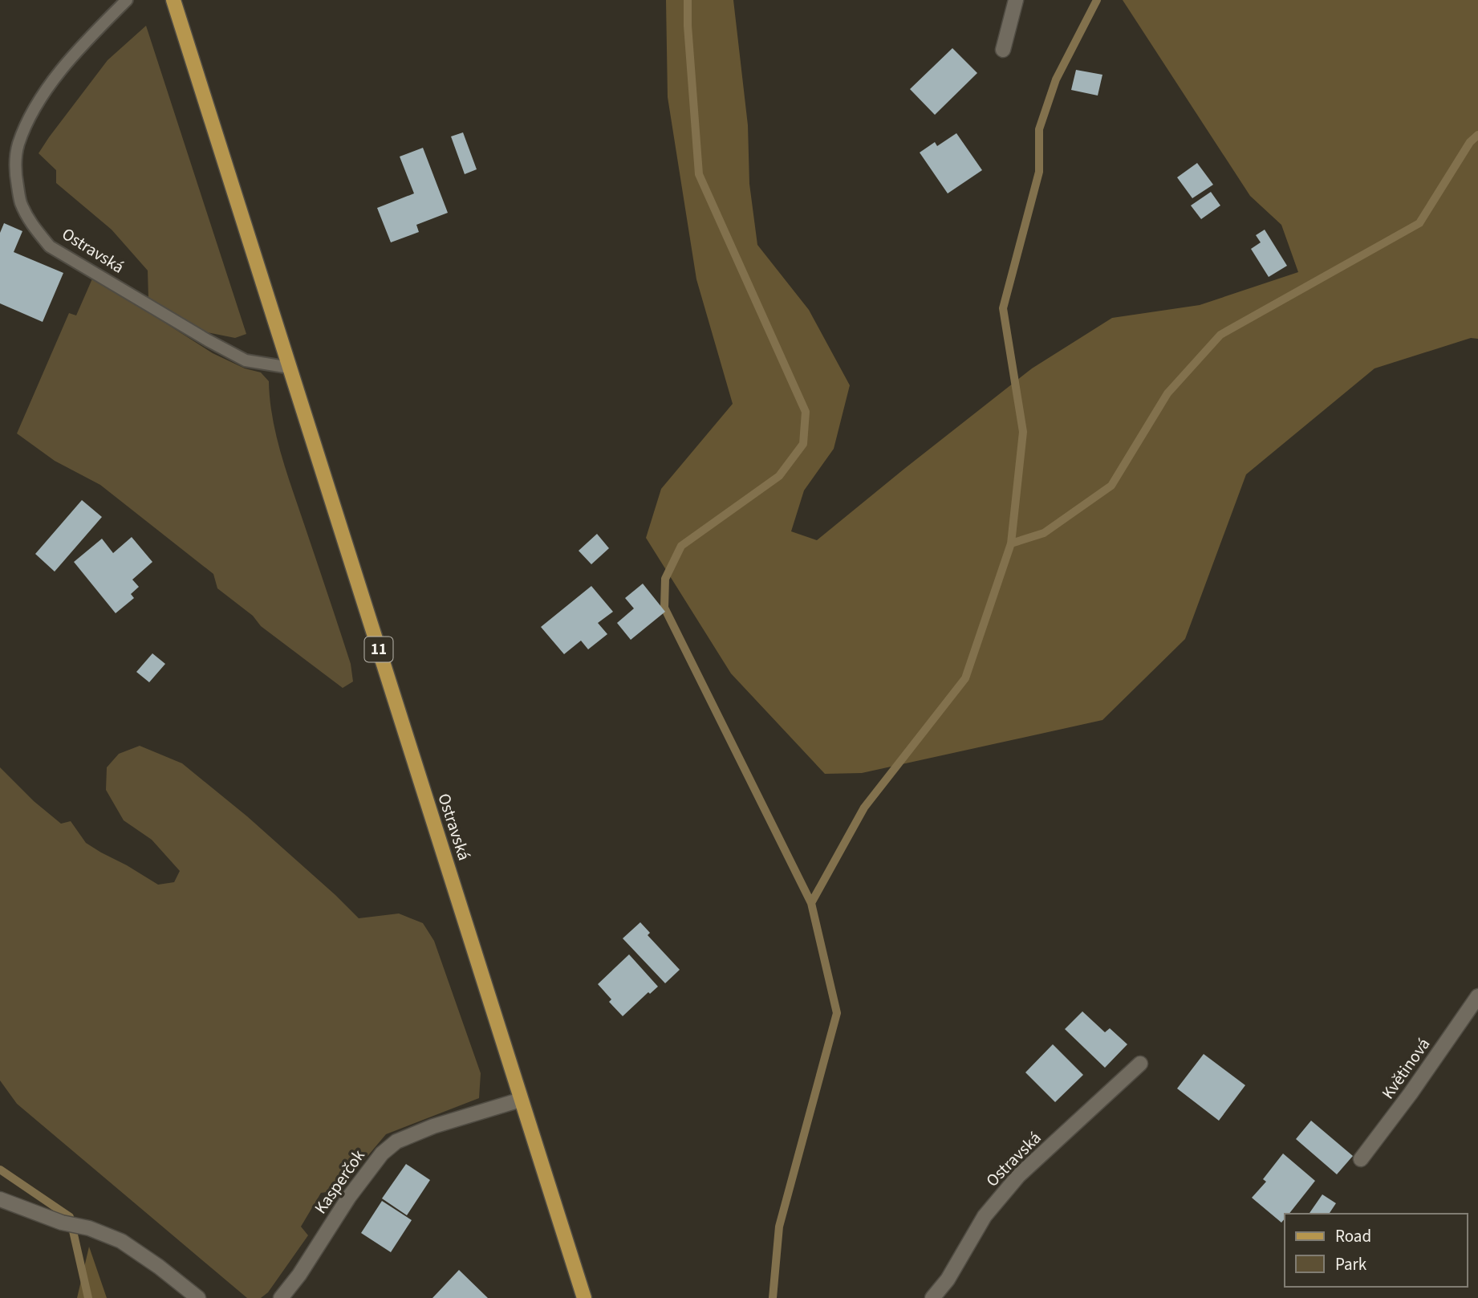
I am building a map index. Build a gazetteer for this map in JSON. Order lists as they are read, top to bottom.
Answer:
{
  "streets": {
    "main road": ["Ostravská", "11"],
    "street": ["Květinová", "Kasperčok"]
  },
  "crossings": [
    ["Ostravská", "Kasperčok"]
  ],
  "legend": ["Road", "Park"]
}
